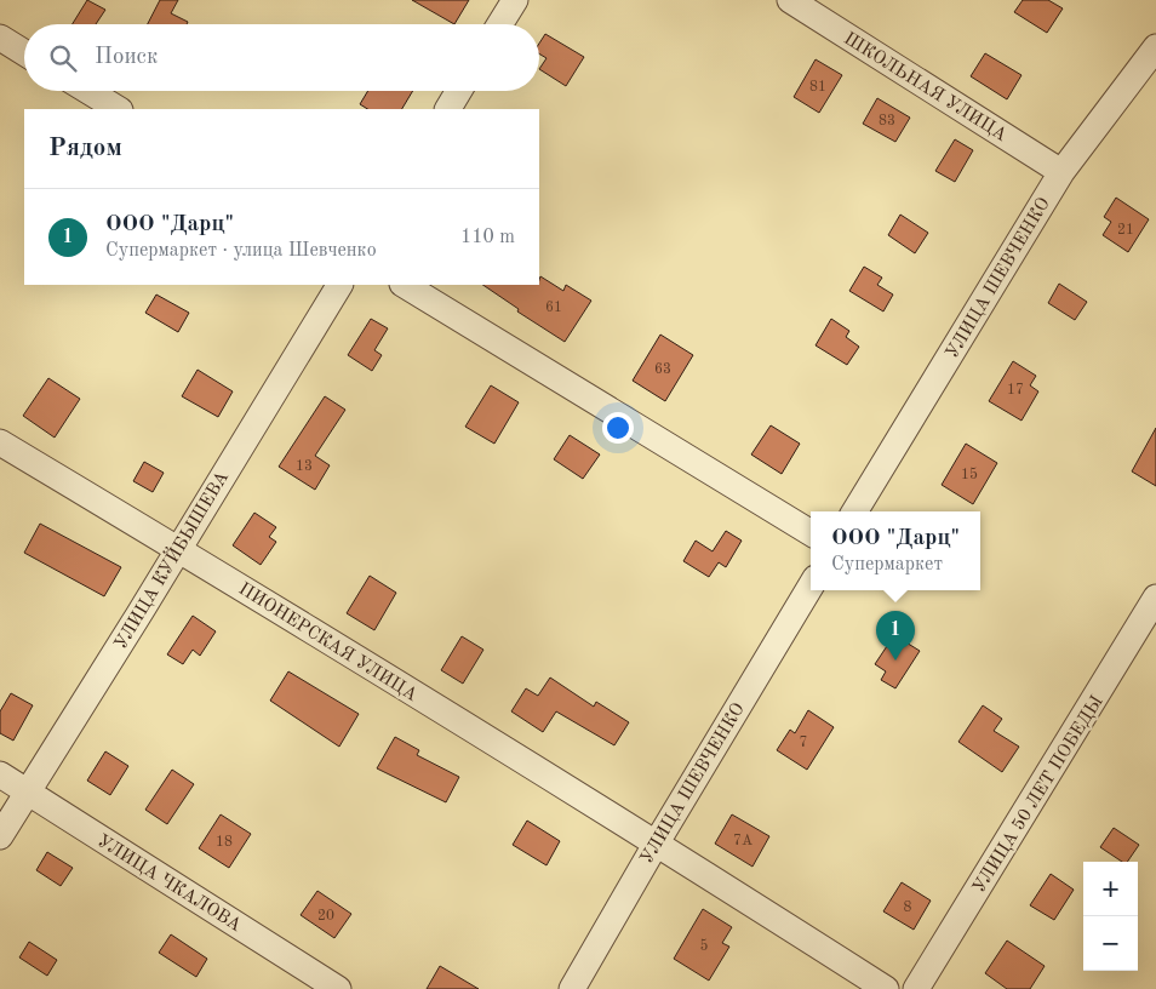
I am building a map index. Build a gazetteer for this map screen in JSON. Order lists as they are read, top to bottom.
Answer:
{
  "streets": {
    "street": [
      "ШКОЛЬНАЯ УЛИЦА",
      "УЛИЦА ШЕВЧЕНКО",
      "УЛИЦА КУЙБЫШЕВА",
      "ПИОНЕРСКАЯ УЛИЦА",
      "УЛИЦА 50 ЛЕТ ПОБЕДЫ",
      "УЛИЦА ЧКАЛОВА"
    ]
  },
  "crossings": [
    ["ШКОЛЬНАЯ УЛИЦА", "УЛИЦА ШЕВЧЕНКО"],
    ["УЛИЦА ШЕВЧЕНКО", "ПИОНЕРСКАЯ УЛИЦА"],
    ["УЛИЦА КУЙБЫШЕВА", "ПИОНЕРСКАЯ УЛИЦА"],
    ["УЛИЦА КУЙБЫШЕВА", "УЛИЦА ЧКАЛОВА"]
  ],
  "house_numbers": [
    "81",
    "83",
    "21",
    "61",
    "63",
    "17",
    "13",
    "15",
    "7",
    "7А",
    "18",
    "8",
    "20",
    "5"
  ],
  "page": {
    "search": "Поиск",
    "heading": "Рядом",
    "list": [
      {
        "mark": "1",
        "name": "ООО \"Дарц\"",
        "note": "Супермаркет · улица Шевченко",
        "value": "110 m"
      }
    ],
    "popup": ["ООО \"Дарц\"", "Супермаркет"],
    "pins": "1",
    "map_buttons": ["+", "−"]
  }
}
